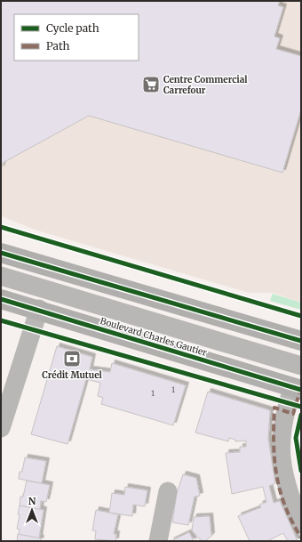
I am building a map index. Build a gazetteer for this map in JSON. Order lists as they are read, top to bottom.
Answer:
{
  "streets": {
    "main road": ["Boulevard Charles Gautier"]
  },
  "places": {
    "supermarket": ["Centre Commercial Carrefour"],
    "bank": ["Crédit Mutuel"]
  },
  "house_numbers": ["1", "1"],
  "legend": ["Cycle path", "Path"],
  "north": "top"
}
